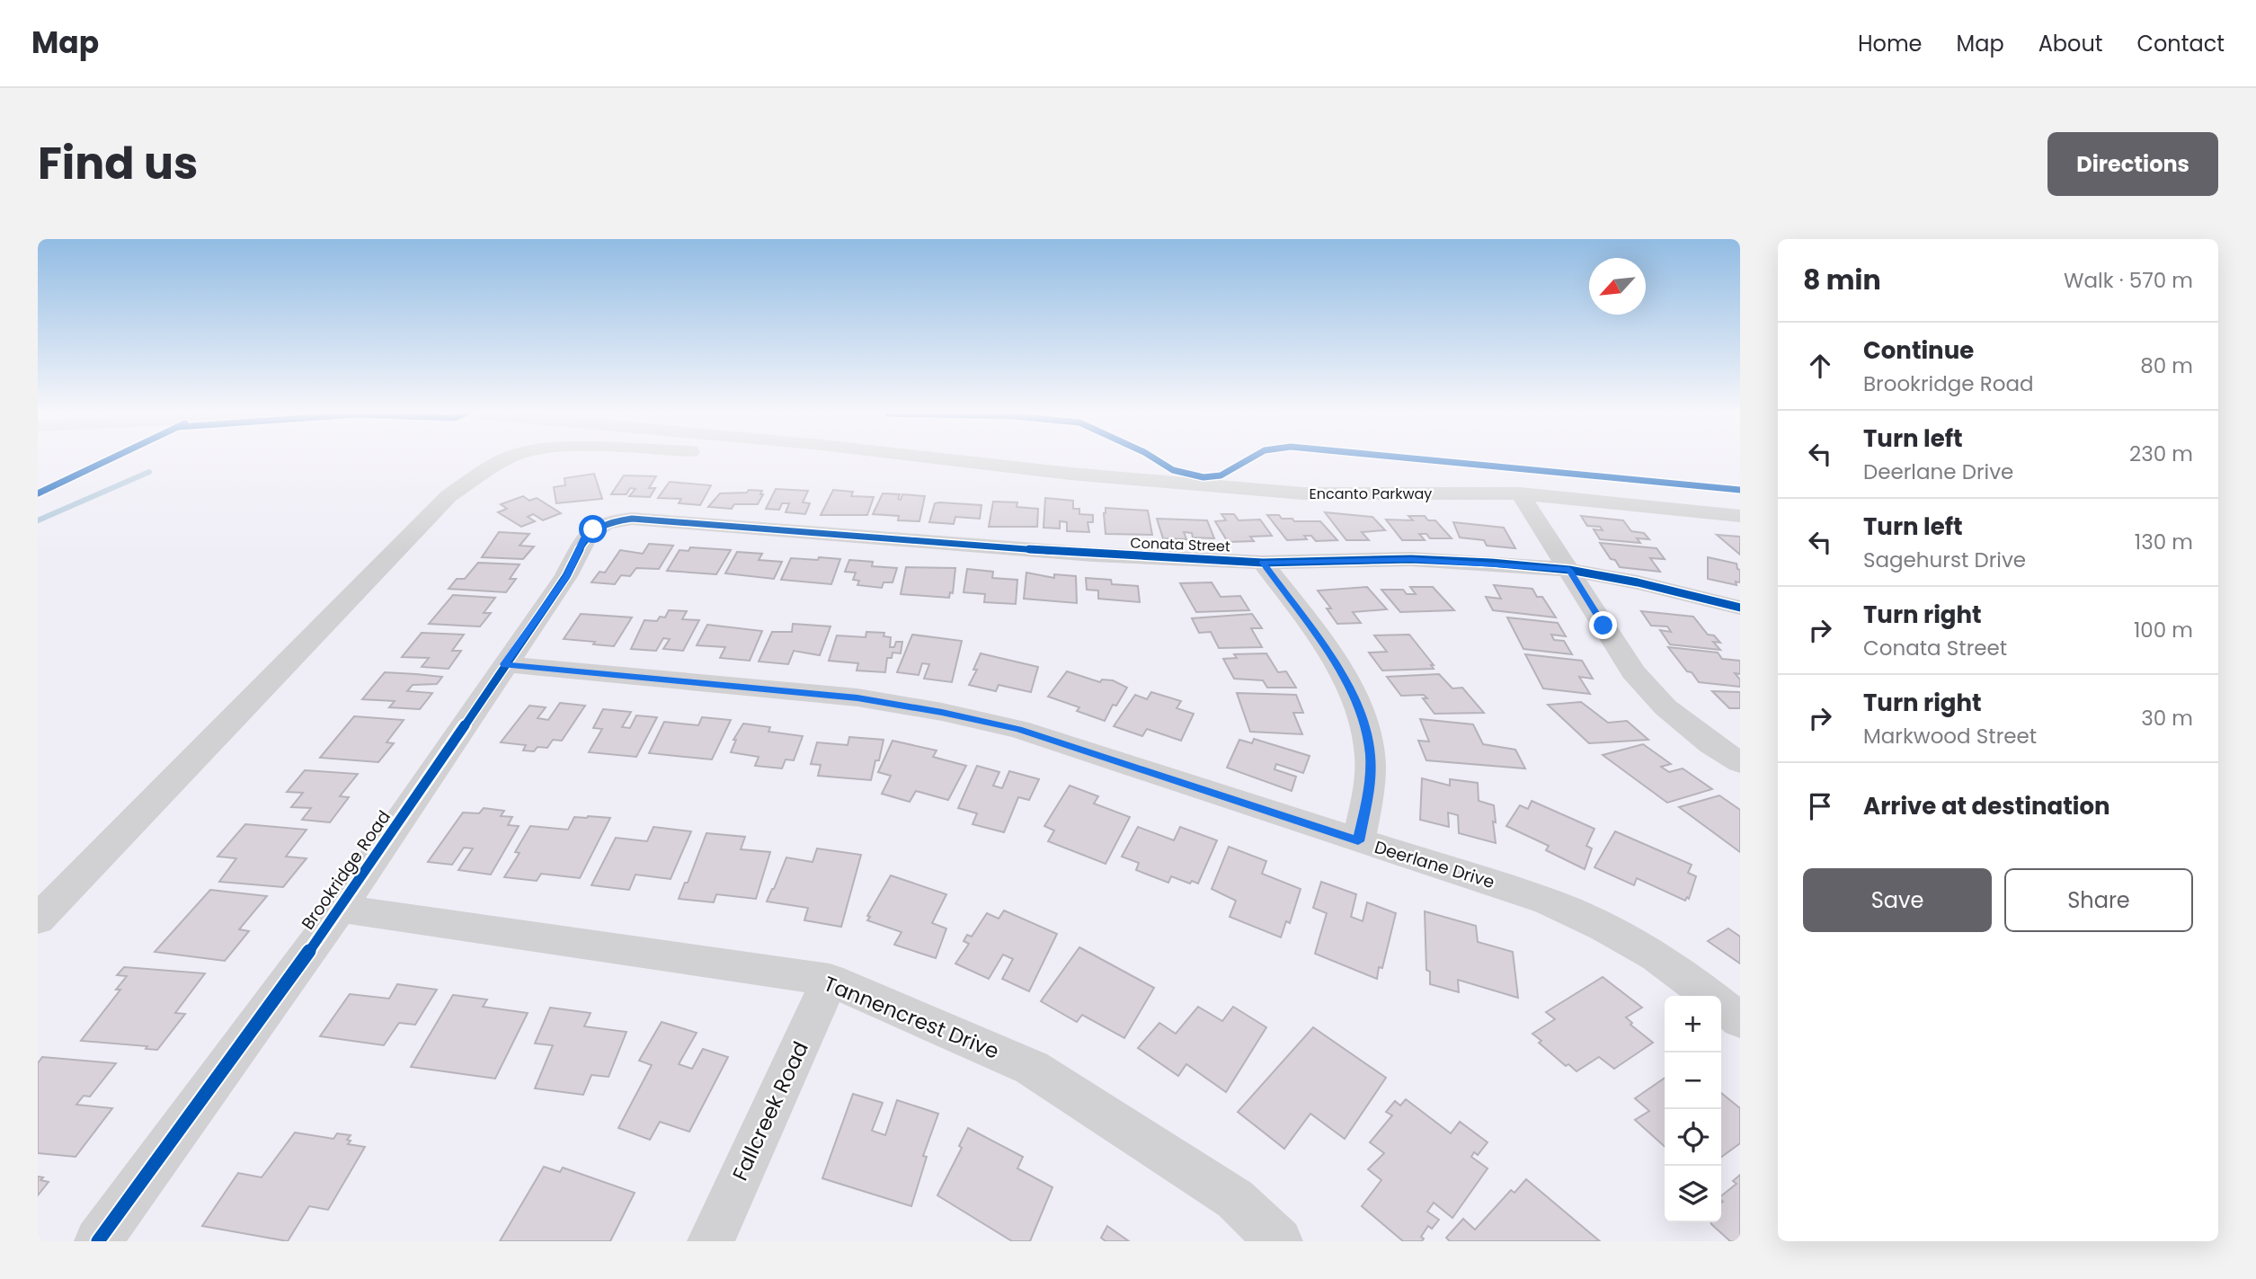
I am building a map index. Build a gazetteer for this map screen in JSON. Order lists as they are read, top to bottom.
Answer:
{
  "streets": {
    "street": [
      "Encanto Parkway",
      "Conata Street",
      "Deerlane Drive",
      "Brookridge Road",
      "Tannencrest Drive",
      "Fallcreek Road"
    ]
  },
  "crossings": [
    ["Conata Street", "Brookridge Road"],
    ["Deerlane Drive", "Brookridge Road"],
    ["Brookridge Road", "Tannencrest Drive"],
    ["Tannencrest Drive", "Fallcreek Road"]
  ],
  "north": "bottom left",
  "page": {
    "header": "Map",
    "nav": [
      "Home",
      "Map",
      "About",
      "Contact"
    ],
    "title": "Find us",
    "buttons": [
      "Directions",
      ["Save", "Share"]
    ],
    "heading": ["8 min", "Walk · 570 m"],
    "list": [
      ["Continue", "Brookridge Road", "80 m"],
      ["Turn left", "Deerlane Drive", "230 m"],
      ["Turn left", "Sagehurst Drive", "130 m"],
      ["Turn right", "Conata Street", "100 m"],
      ["Turn right", "Markwood Street", "30 m"],
      "Arrive at destination"
    ],
    "map_buttons": ["+", "−"]
  }
}
